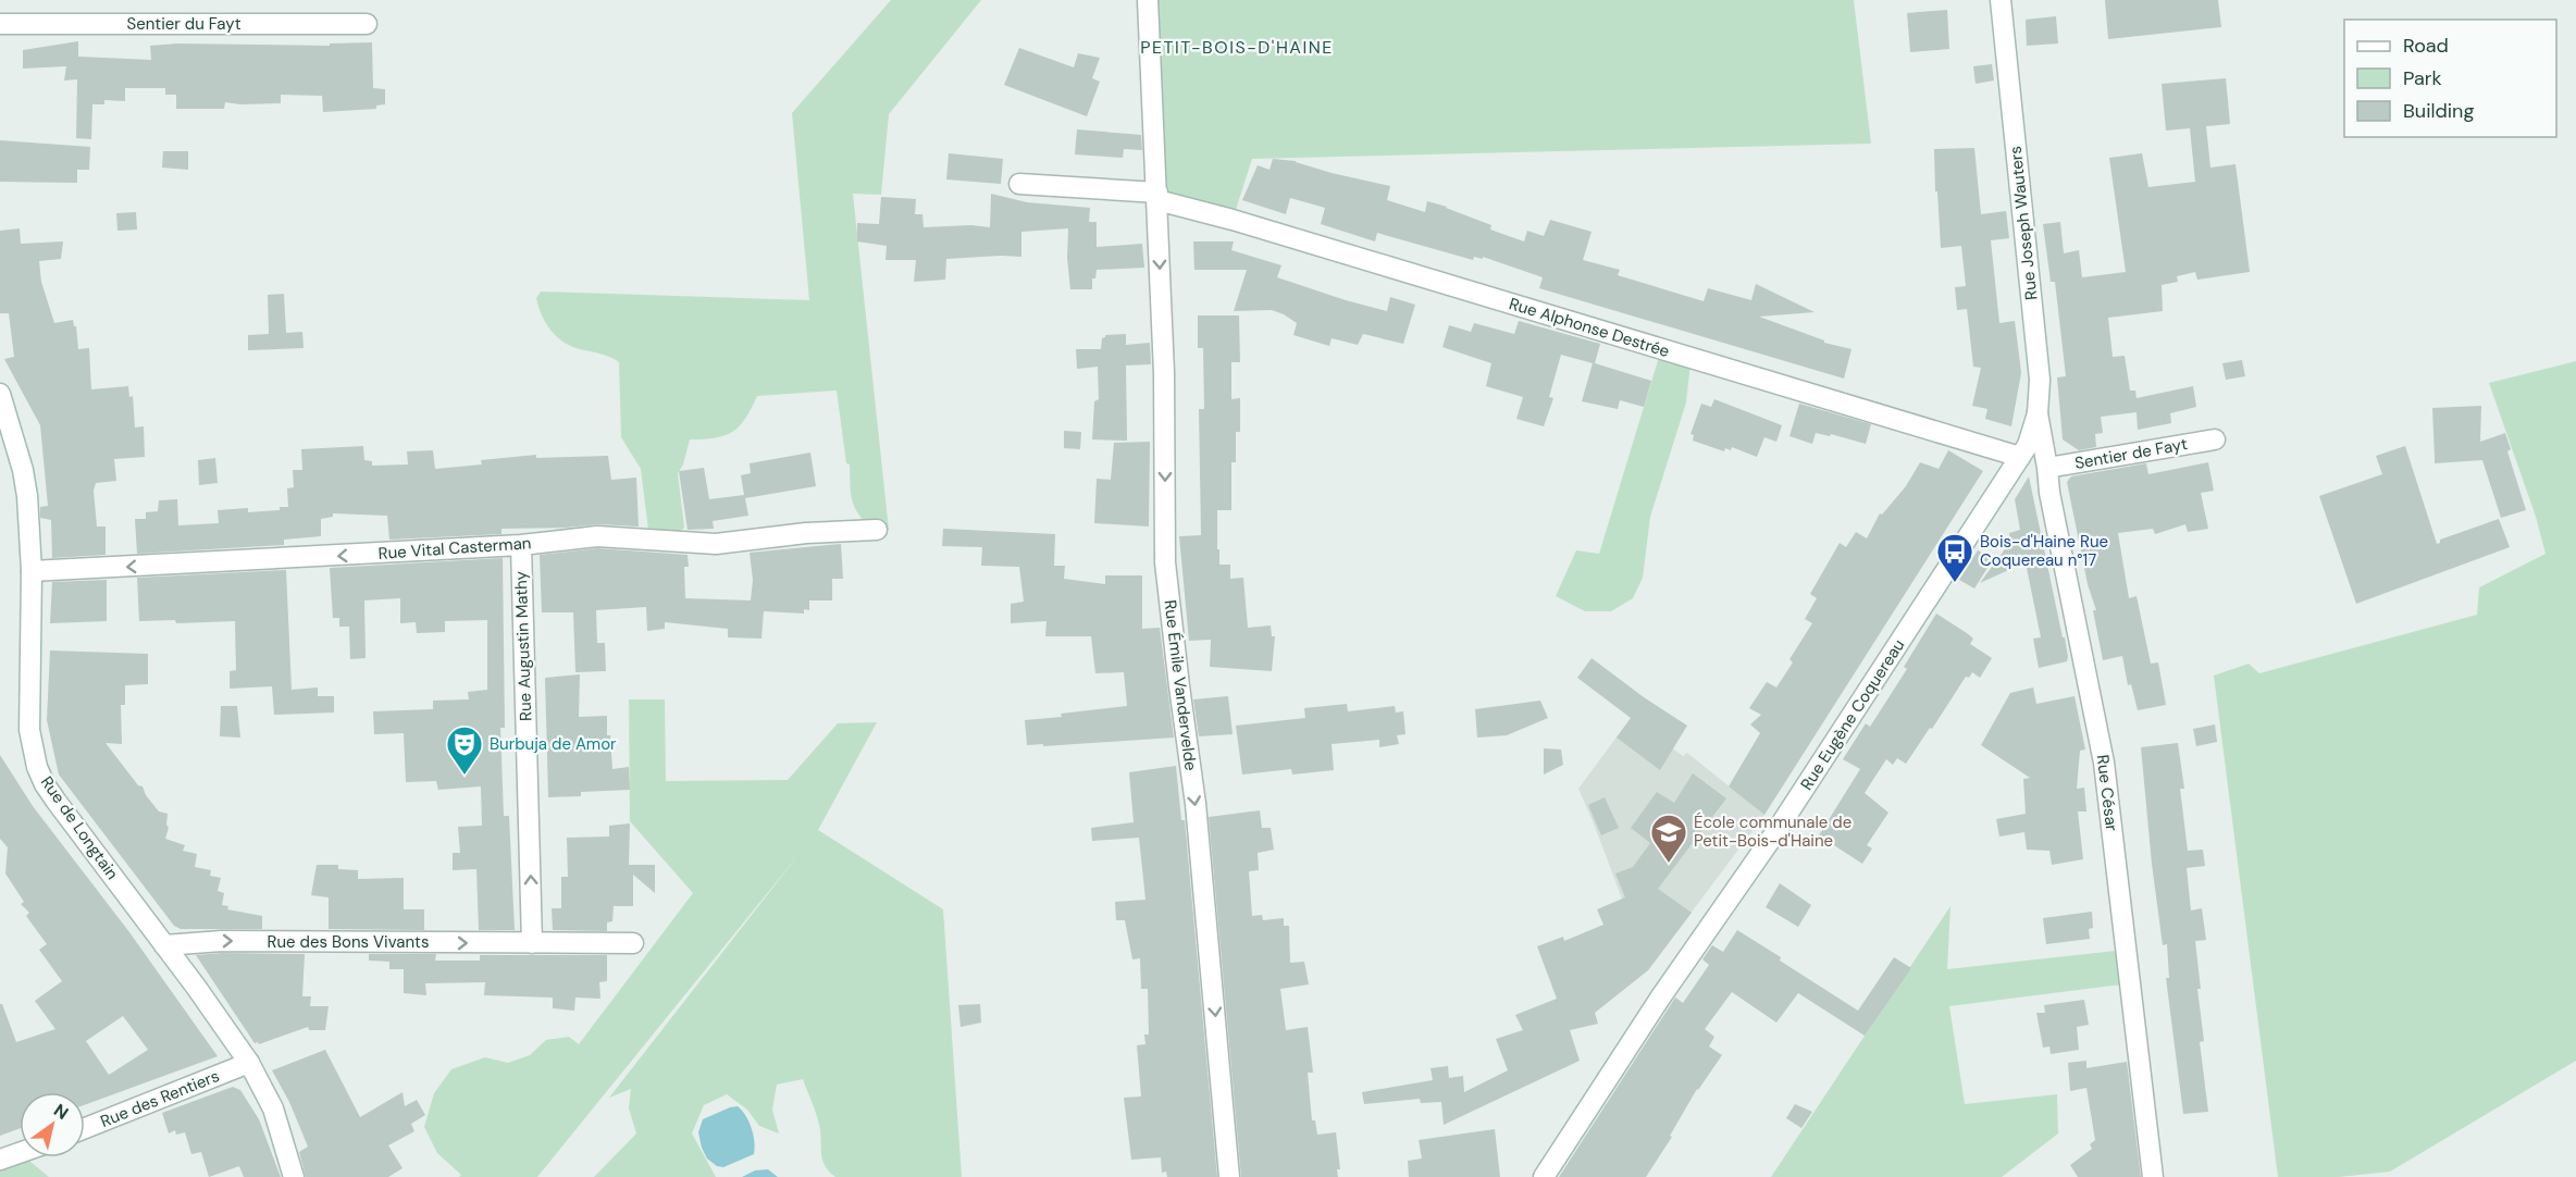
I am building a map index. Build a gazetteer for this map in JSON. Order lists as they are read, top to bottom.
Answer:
{
  "streets": {
    "street": [
      "Sentier du Fayt",
      "Rue Joseph Wauters",
      "Rue Alphonse Destrée",
      "Sentier de Fayt",
      "Rue Vital Casterman",
      "Rue Augustin Mathy",
      "Rue Émile Vandervelde",
      "Rue Eugène Coquereau",
      "Rue César",
      "Rue de Longtain",
      "Rue des Bons Vivants",
      "Rue des Rentiers"
    ]
  },
  "crossings": [
    ["Rue Joseph Wauters", "Rue Alphonse Destrée"],
    ["Rue Joseph Wauters", "Rue Eugène Coquereau"],
    ["Rue Joseph Wauters", "Rue César"],
    ["Rue Alphonse Destrée", "Rue Émile Vandervelde"],
    ["Rue Alphonse Destrée", "Rue Eugène Coquereau"],
    ["Sentier de Fayt", "Rue César"],
    ["Rue Vital Casterman", "Rue Augustin Mathy"],
    ["Rue Vital Casterman", "Rue de Longtain"],
    ["Rue Augustin Mathy", "Rue des Bons Vivants"],
    ["Rue de Longtain", "Rue des Bons Vivants"],
    ["Rue de Longtain", "Rue des Rentiers"]
  ],
  "one_way": [
    "Rue Vital Casterman",
    "Rue Augustin Mathy",
    "Rue Émile Vandervelde",
    "Rue des Bons Vivants"
  ],
  "districts": ["PETIT-BOIS-D'HAINE"],
  "places": {
    "bus stop": ["Bois-d'Haine Rue Coquereau n°17"],
    "theatre": ["Burbuja de Amor"],
    "school or university": ["École communale de Petit-Bois-d'Haine"]
  },
  "legend": ["Road", "Park", "Building"],
  "north": "top right"
}
